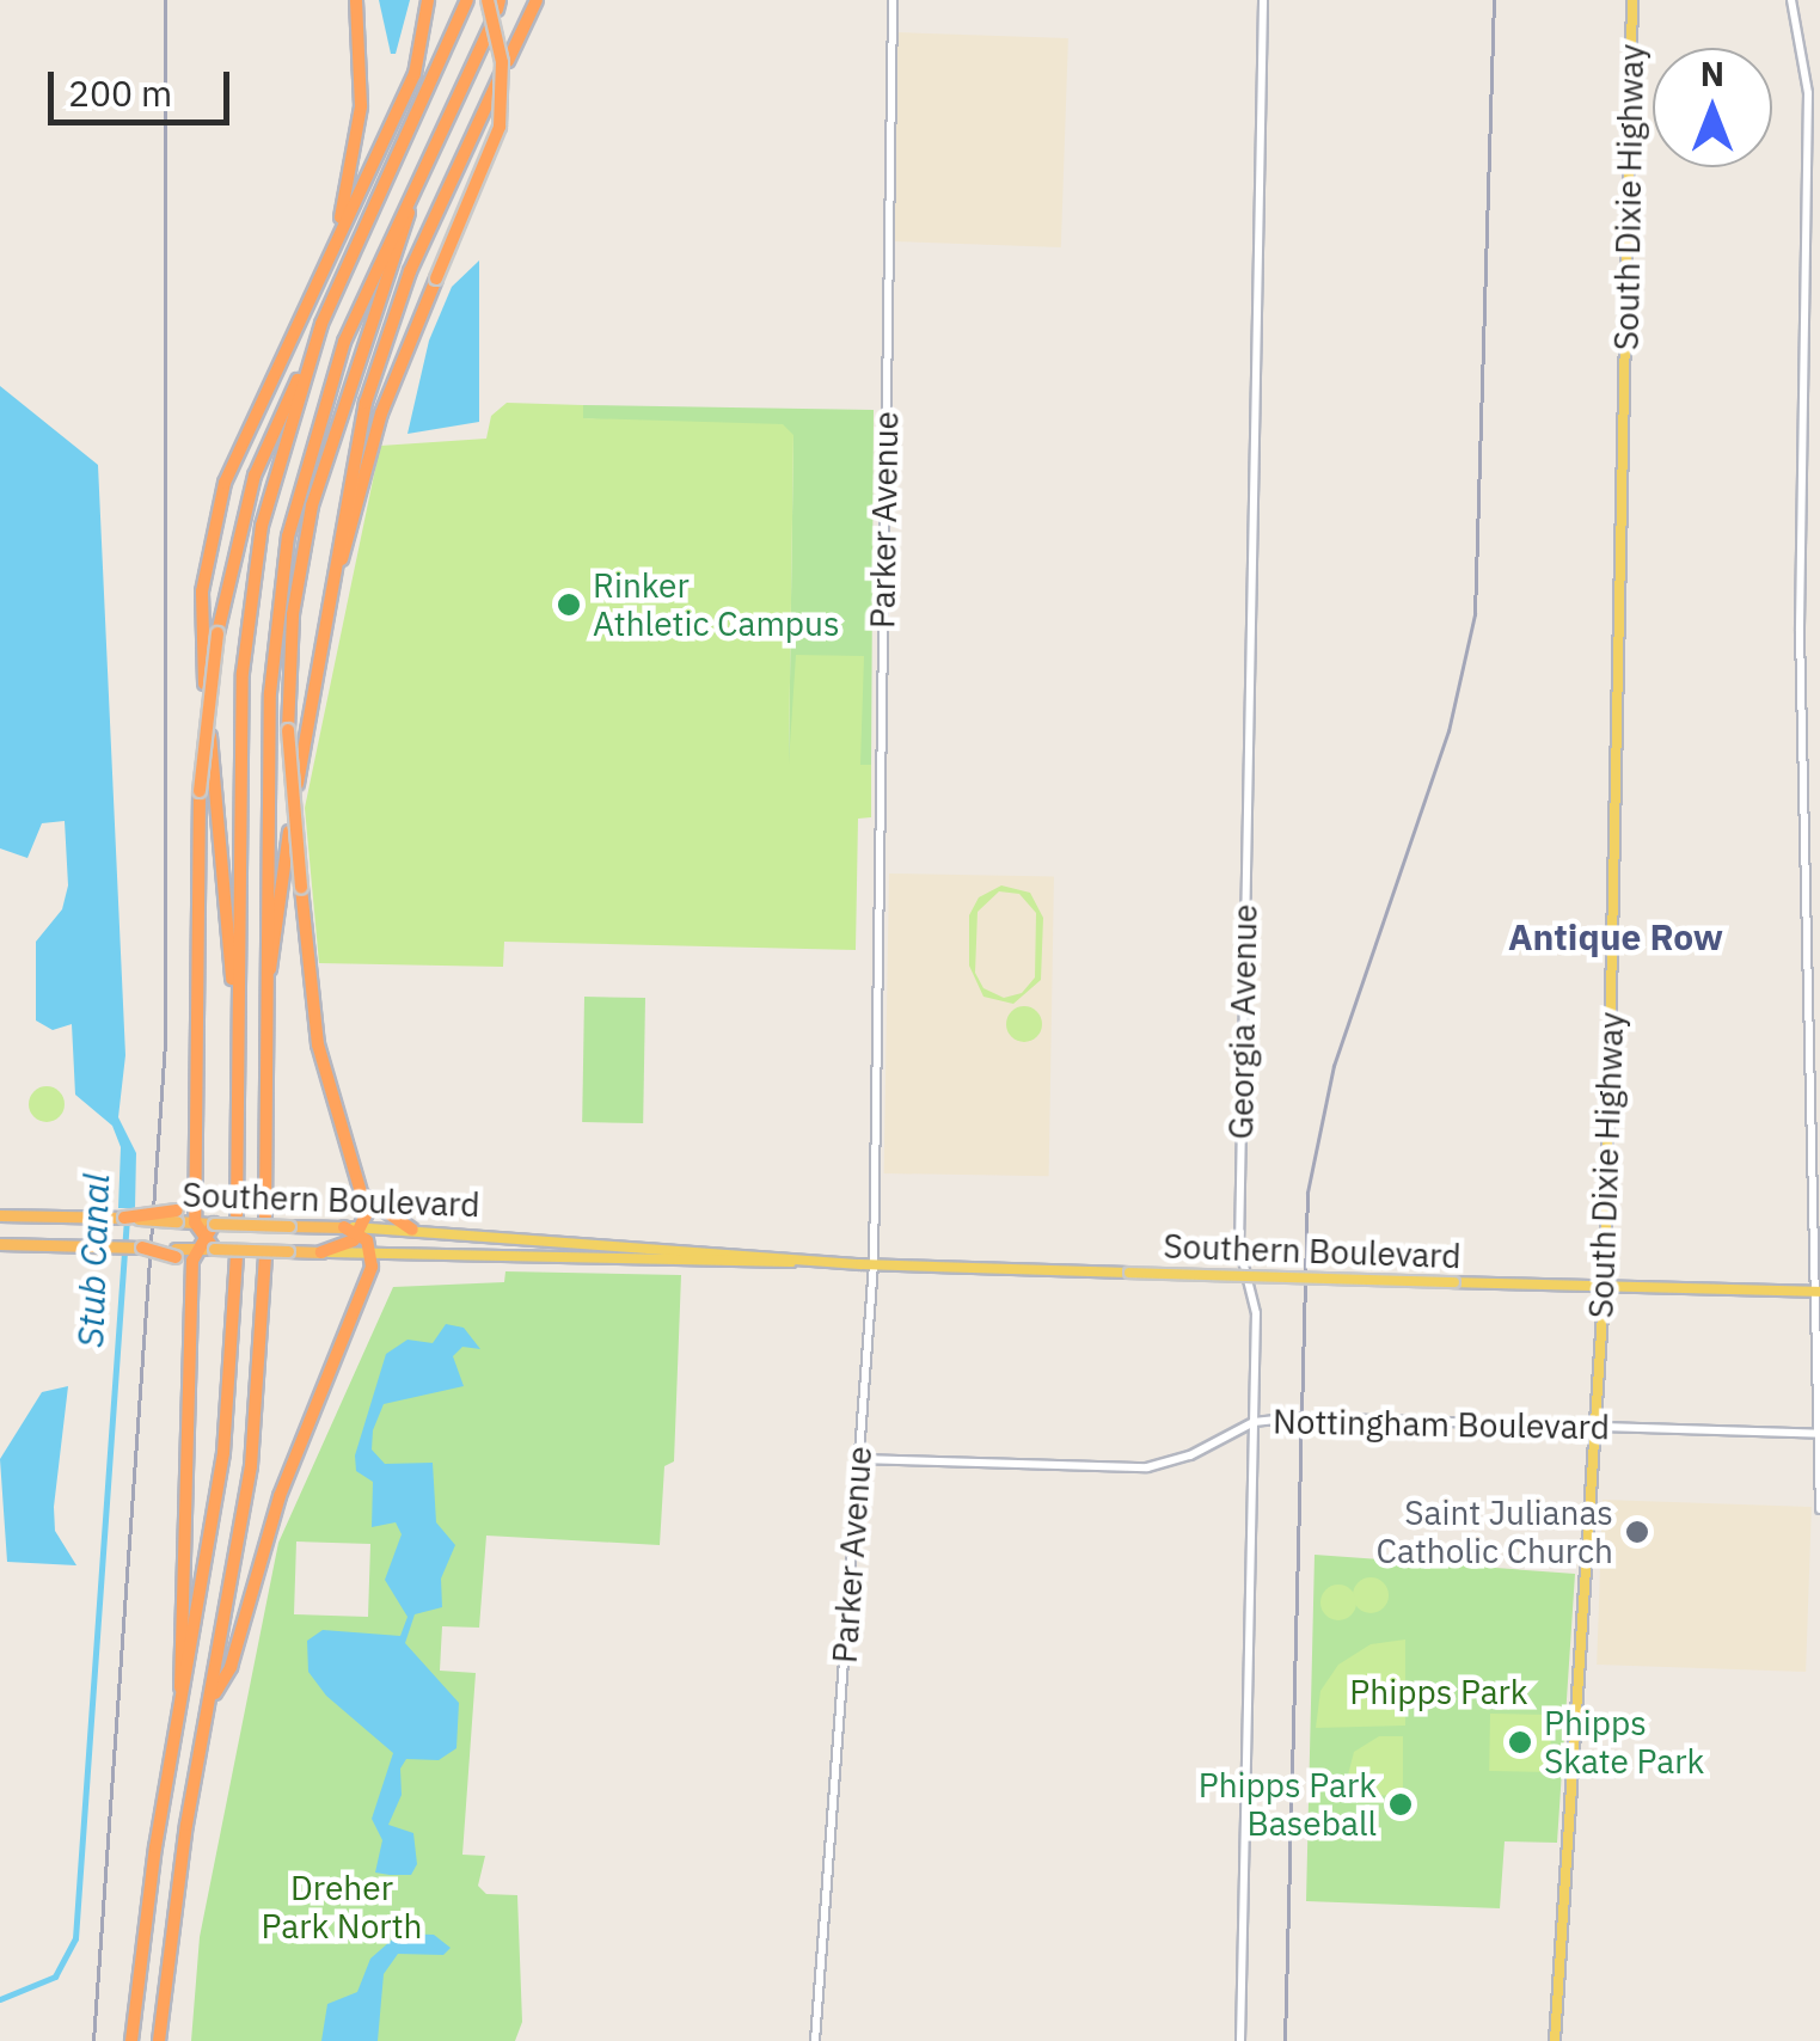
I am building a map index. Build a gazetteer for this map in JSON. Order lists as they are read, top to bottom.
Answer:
{
  "streets": {
    "highway": ["Southern Boulevard"],
    "main road": ["South Dixie Highway"],
    "street": ["Parker Avenue", "Georgia Avenue", "Nottingham Boulevard"]
  },
  "crossings": [
    ["South Dixie Highway", "Southern Boulevard"],
    ["South Dixie Highway", "Nottingham Boulevard"],
    ["Parker Avenue", "Southern Boulevard"],
    ["Parker Avenue", "Nottingham Boulevard"],
    ["Georgia Avenue", "Nottingham Boulevard"]
  ],
  "districts": ["Antique Row"],
  "water": ["Stub Canal"],
  "parks": ["Phipps Park", "Dreher Park North"],
  "places": [
    "Rinker Athletic Campus",
    "Saint Julianas Catholic Church",
    "Phipps Skate Park",
    "Phipps Park Baseball"
  ],
  "scale_bar": "200 m",
  "north": "top"
}
